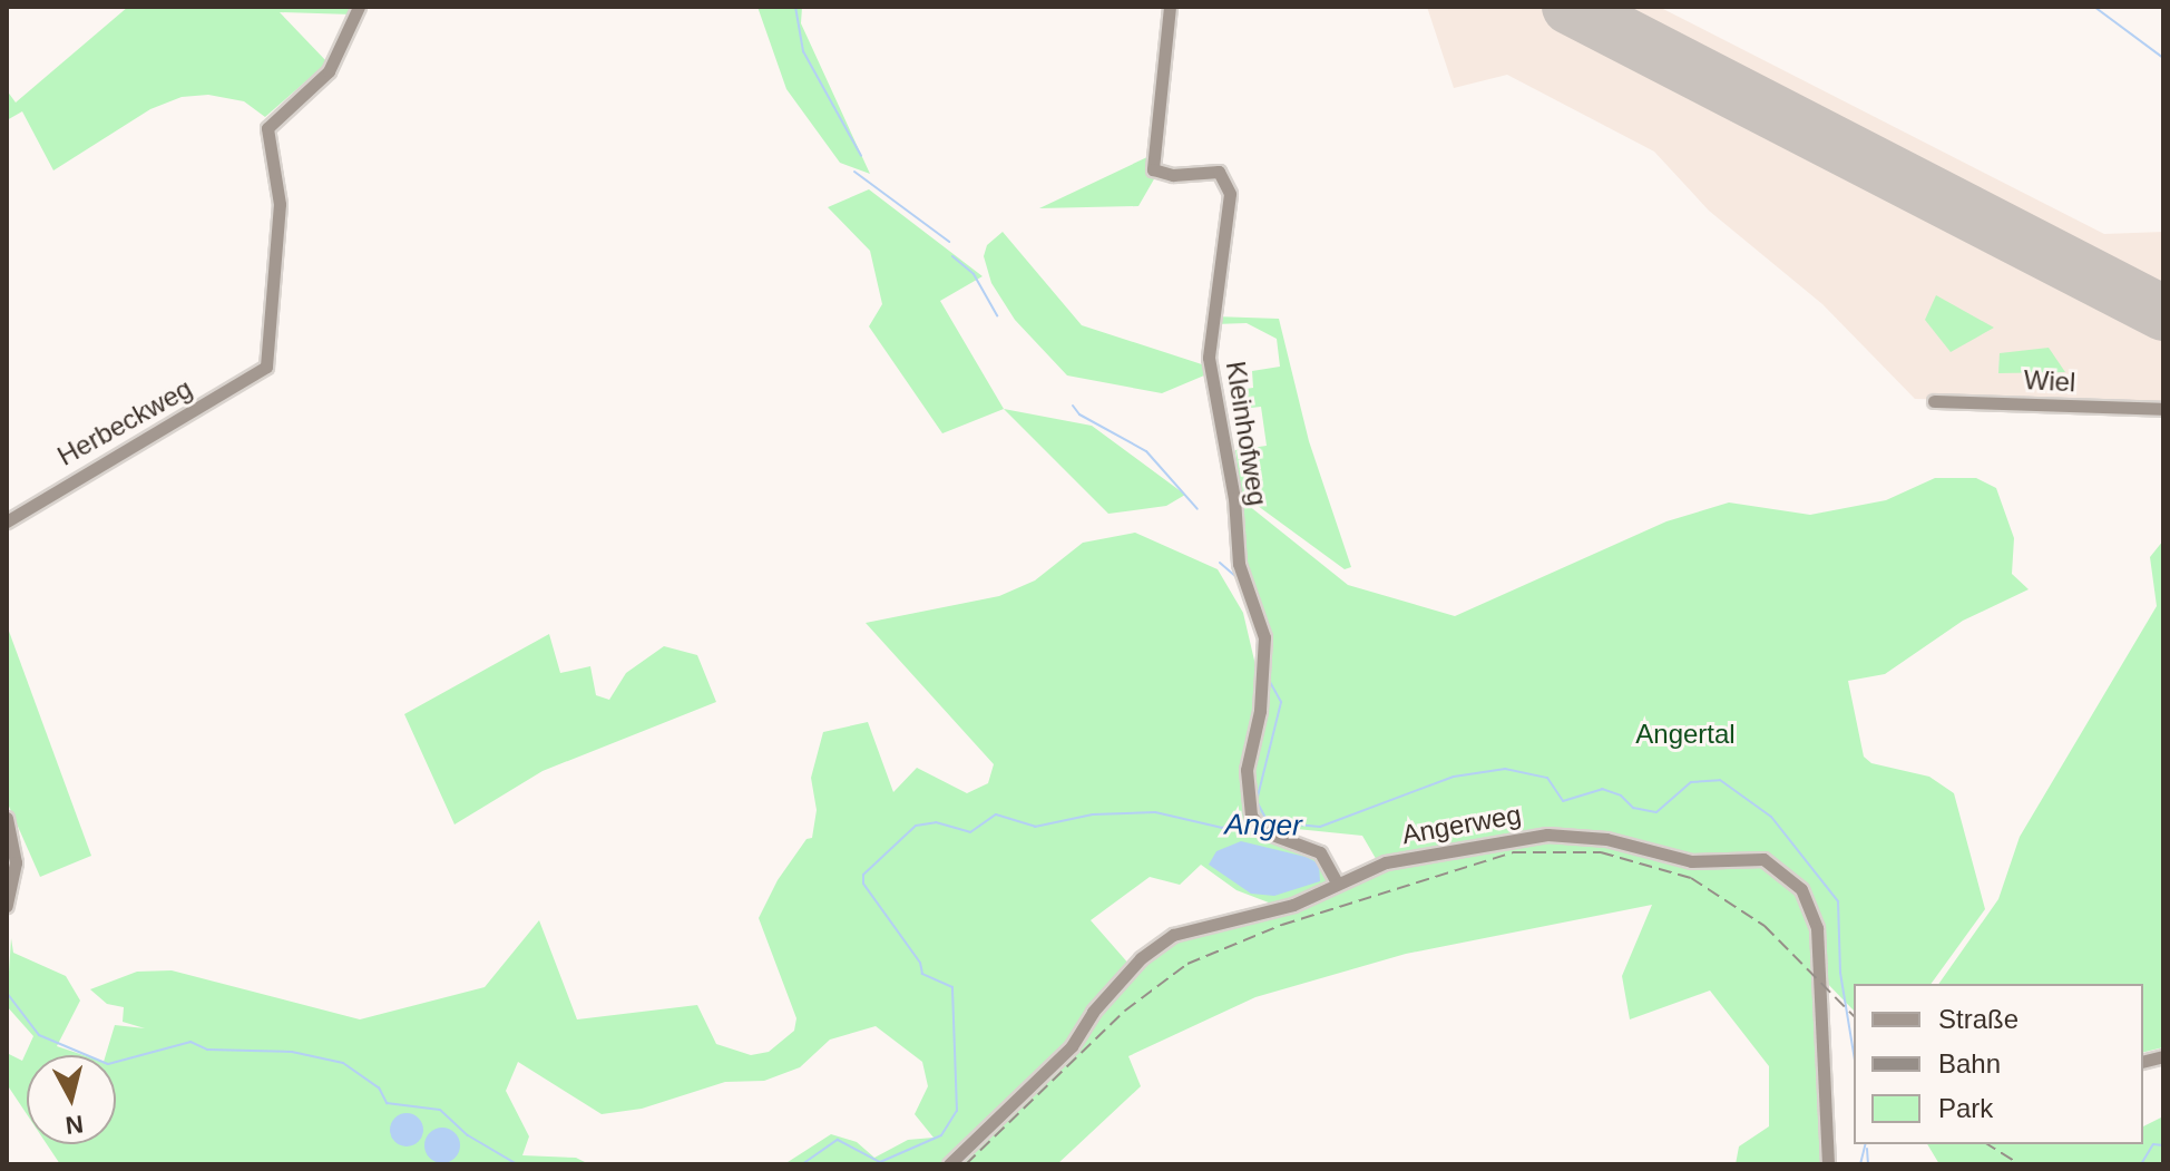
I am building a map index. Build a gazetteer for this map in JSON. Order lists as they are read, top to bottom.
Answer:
{
  "streets": {
    "street": [
      "Wiel",
      "Herbeckweg",
      "Kleinhofweg",
      "Angerweg"
    ]
  },
  "crossings": [
    ["Kleinhofweg", "Angerweg"]
  ],
  "water": ["Anger"],
  "parks": ["Angertal"],
  "legend": ["Straße", "Bahn", "Park"],
  "north": "bottom"
}
